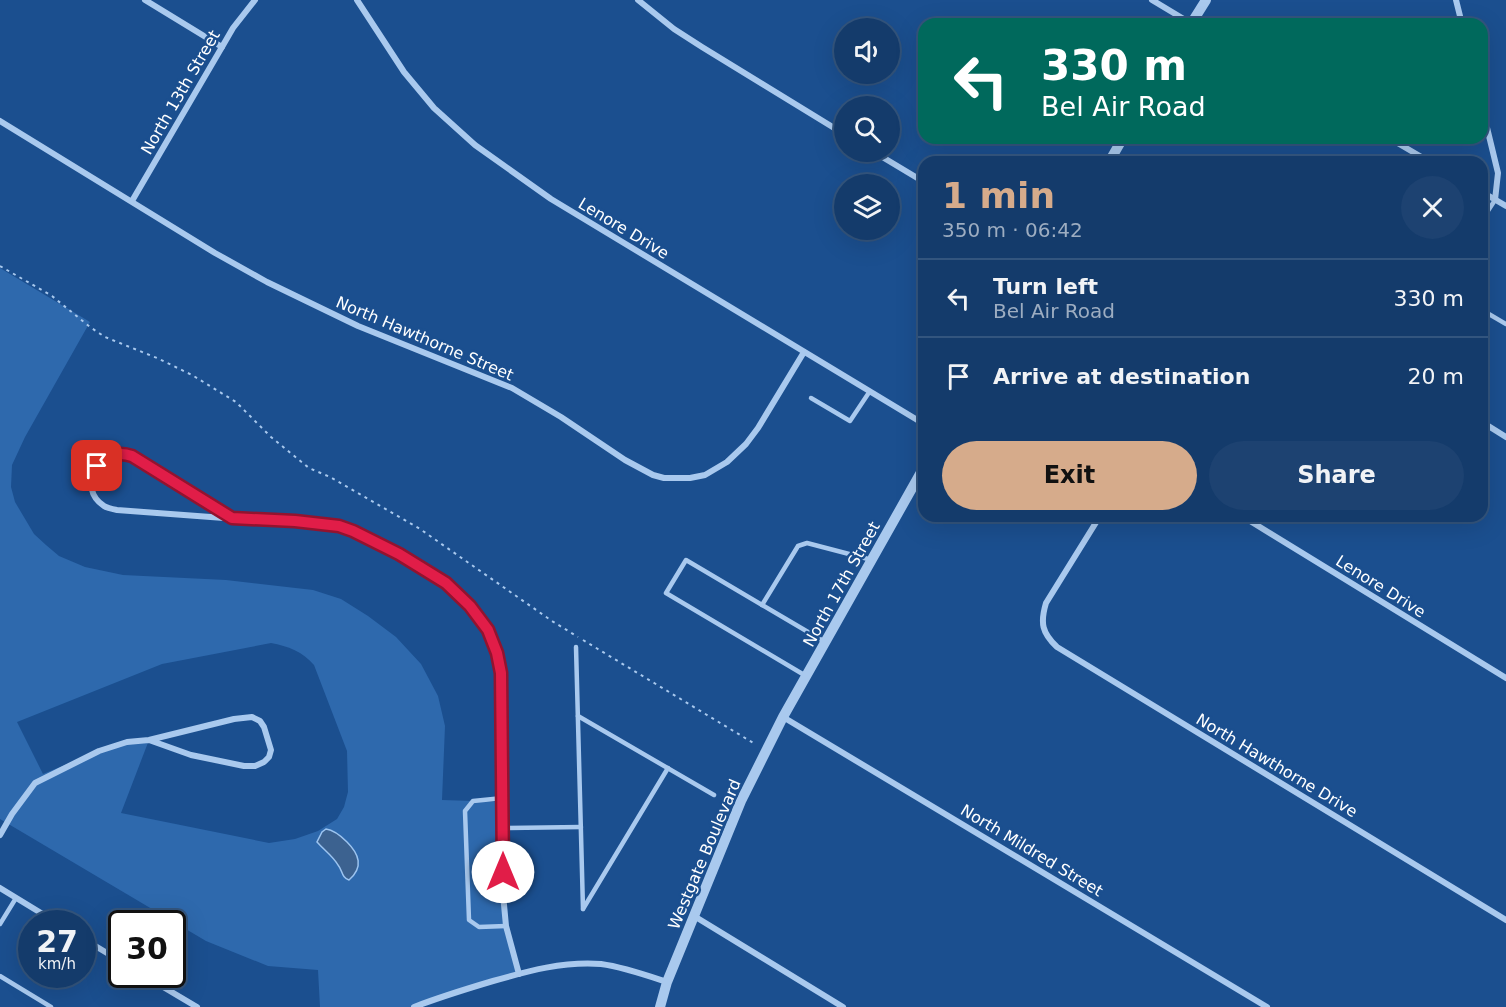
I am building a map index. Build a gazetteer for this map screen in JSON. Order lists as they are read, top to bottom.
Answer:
{
  "streets": {
    "street": [
      "North 13th Street",
      "Lenore Drive",
      "North Hawthorne Street",
      "North 17th Street",
      "North Hawthorne Drive",
      "North Mildred Street",
      "Westgate Boulevard"
    ]
  },
  "crossings": [
    ["North 13th Street", "North Hawthorne Street"],
    ["Lenore Drive", "North Hawthorne Street"],
    ["North 17th Street", "North Mildred Street"],
    ["North 17th Street", "Westgate Boulevard"],
    ["North Mildred Street", "Westgate Boulevard"]
  ],
  "page": {
    "turn": ["330 m", "Bel Air Road"],
    "heading": ["1 min", "350 m · 06:42"],
    "list": [
      {
        "name": "Turn left",
        "note": "Bel Air Road",
        "value": "330 m"
      },
      {
        "name": "Arrive at destination",
        "value": "20 m"
      }
    ],
    "buttons": ["Exit", "Share"],
    "speed": "27 km/h",
    "limit": "30"
  }
}
